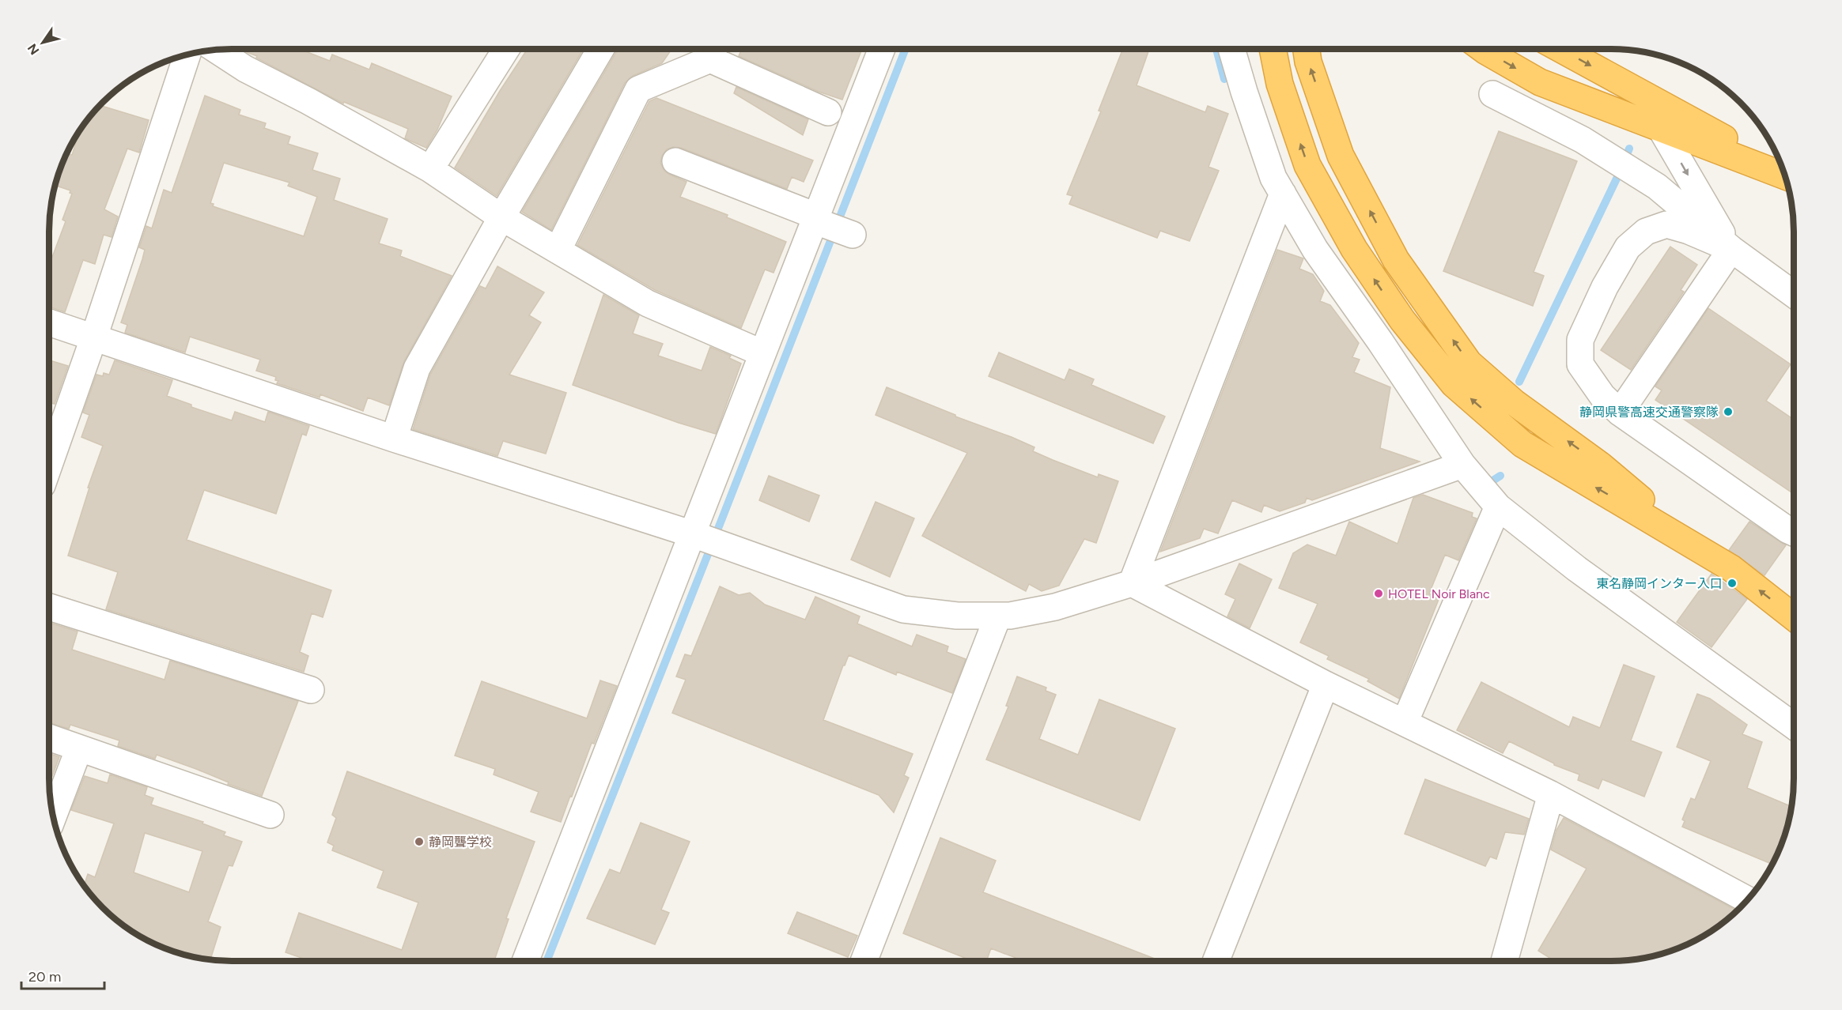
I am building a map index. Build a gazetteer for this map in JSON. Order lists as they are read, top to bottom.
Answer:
{
  "places": [
    "静岡県警高速交通警察隊",
    "東名静岡インター入口",
    "HOTEL Noir Blanc",
    "静岡聾学校"
  ],
  "scale_bar": "20 m",
  "north": "bottom left"
}
